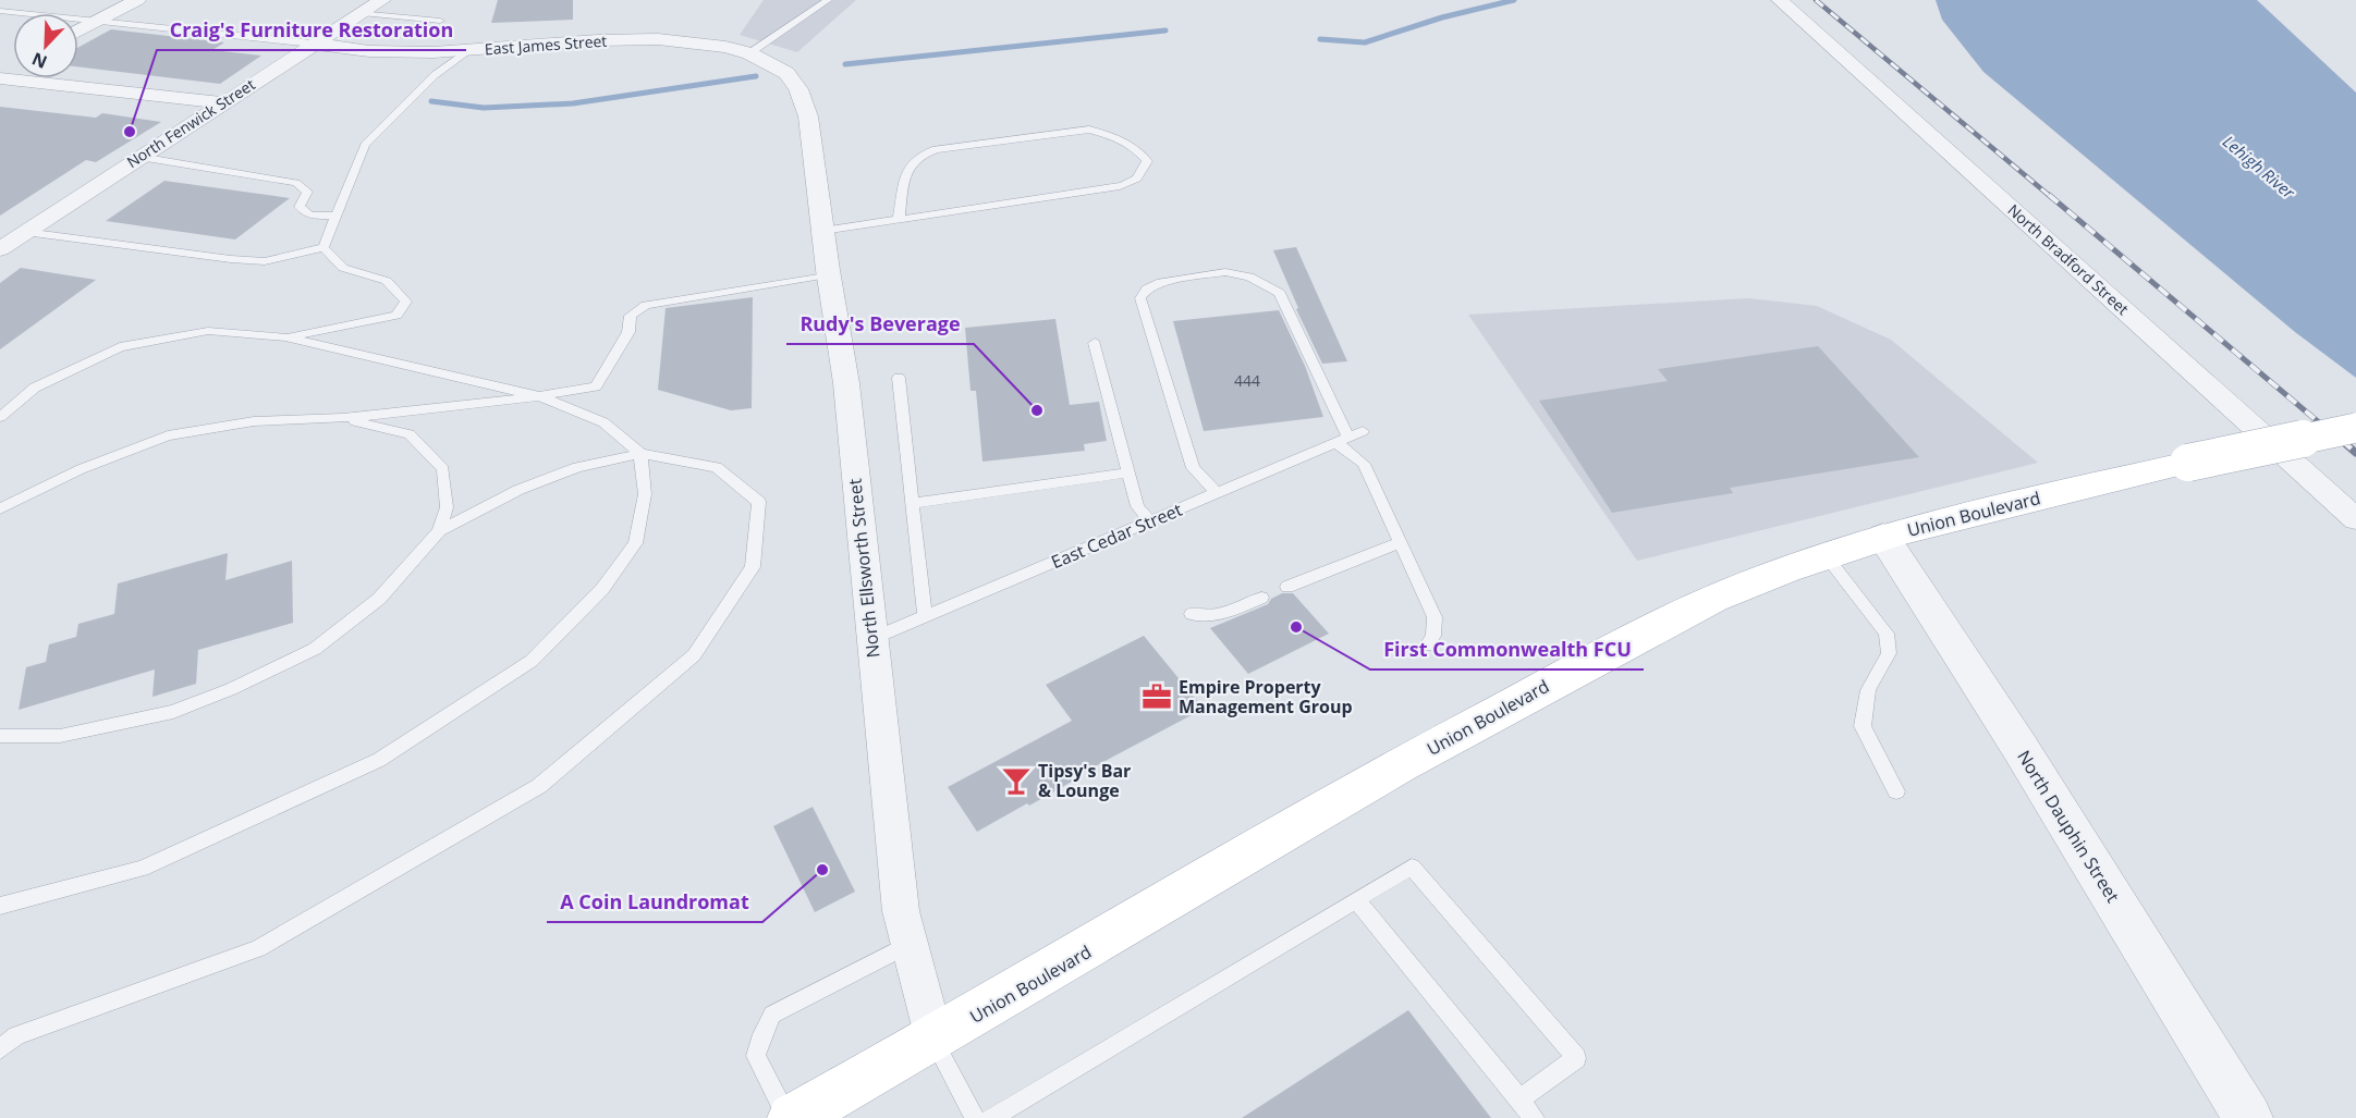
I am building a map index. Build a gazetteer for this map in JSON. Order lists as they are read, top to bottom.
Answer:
{
  "streets": {
    "main road": ["Union Boulevard"],
    "street": [
      "East James Street",
      "North Fenwick Street",
      "North Bradford Street",
      "North Ellsworth Street",
      "North Dauphin Street"
    ],
    "lane": ["East Cedar Street"]
  },
  "crossings": [
    ["East James Street", "North Fenwick Street"],
    ["East James Street", "North Ellsworth Street"],
    ["Union Boulevard", "North Ellsworth Street"],
    ["Union Boulevard", "North Dauphin Street"],
    ["East Cedar Street", "North Ellsworth Street"]
  ],
  "water": ["Lehigh River"],
  "places": {
    "other": [
      "Craig's Furniture Restoration",
      "Rudy's Beverage",
      "First Commonwealth FCU",
      "A Coin Laundromat"
    ],
    "office": ["Empire Property Management Group"],
    "bar": ["Tipsy's Bar & Lounge"]
  },
  "house_numbers": ["444"],
  "north": "bottom left"
}
